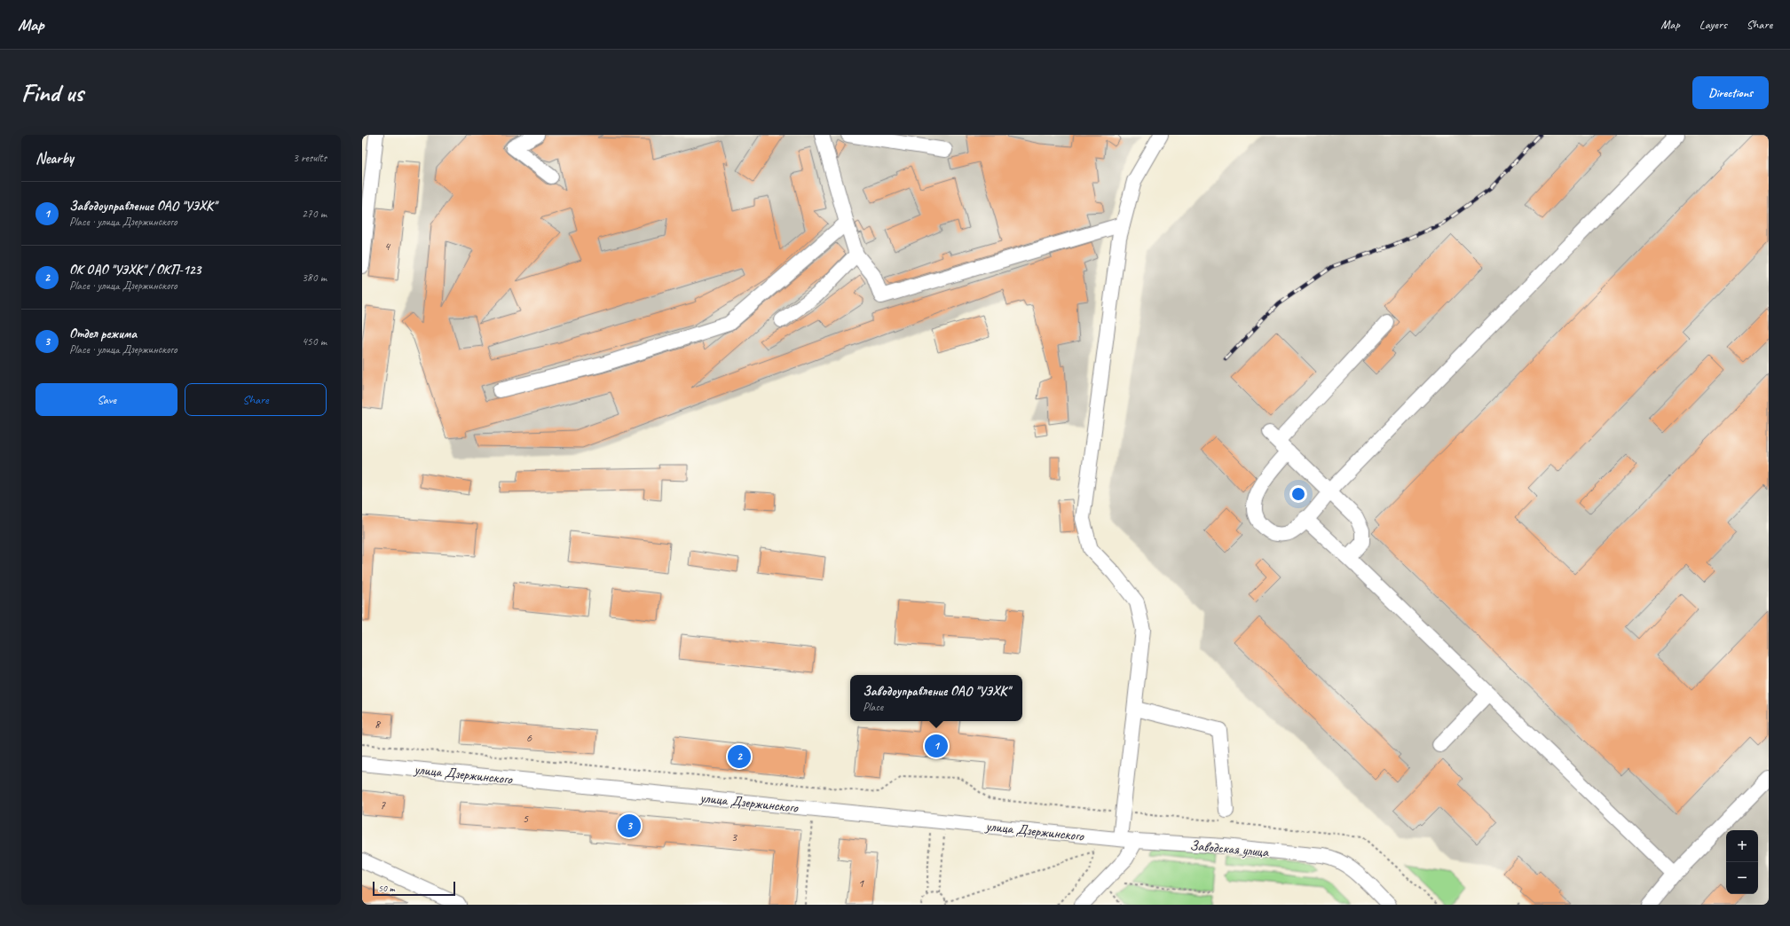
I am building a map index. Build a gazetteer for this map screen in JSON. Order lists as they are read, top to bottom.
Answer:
{
  "streets": {
    "street": ["улица Дзержинского", "Заводская улица"]
  },
  "crossings": [
    ["улица Дзержинского", "Заводская улица"]
  ],
  "house_numbers": [
    "4",
    "8",
    "6",
    "7",
    "5",
    "3",
    "1"
  ],
  "scale_bar": "50 m",
  "page": {
    "header": "Map",
    "nav": ["Map", "Layers", "Share"],
    "buttons": [
      "Directions",
      ["Save", "Share"]
    ],
    "title": "Find us",
    "heading": ["Nearby", "3 results"],
    "list": [
      {
        "mark": "1",
        "name": "Заводоуправление ОАО \"УЭХК\"",
        "note": "Place · улица Дзержинского",
        "value": "270 m"
      },
      {
        "mark": "2",
        "name": "ОК ОАО \"УЭХК\" / ОКП-123",
        "note": "Place · улица Дзержинского",
        "value": "380 m"
      },
      {
        "mark": "3",
        "name": "Отдел режима",
        "note": "Place · улица Дзержинского",
        "value": "450 m"
      }
    ],
    "popup": ["Заводоуправление ОАО \"УЭХК\"", "Place"],
    "pins": ["1", "2", "3"],
    "map_buttons": ["+", "−"],
    "scale": "50 m"
  }
}
